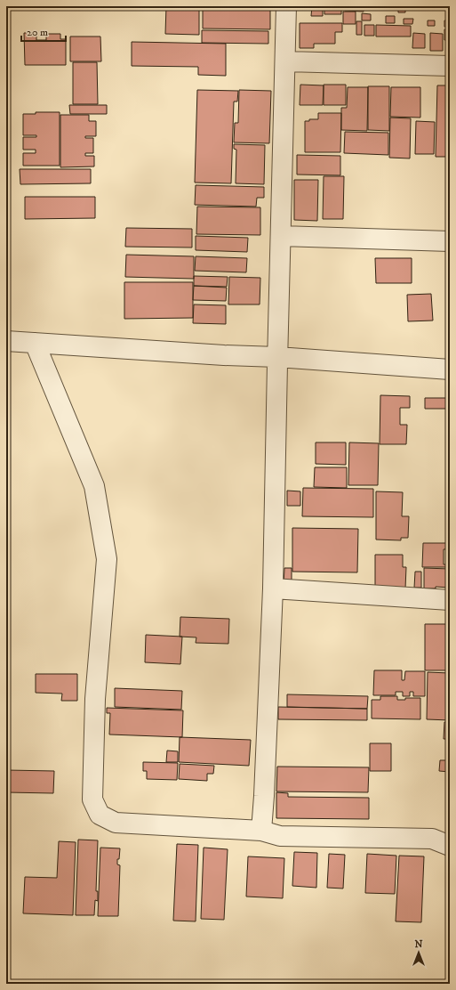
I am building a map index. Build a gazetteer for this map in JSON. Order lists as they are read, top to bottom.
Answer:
{
  "scale_bar": "20 m",
  "north": "top"
}
